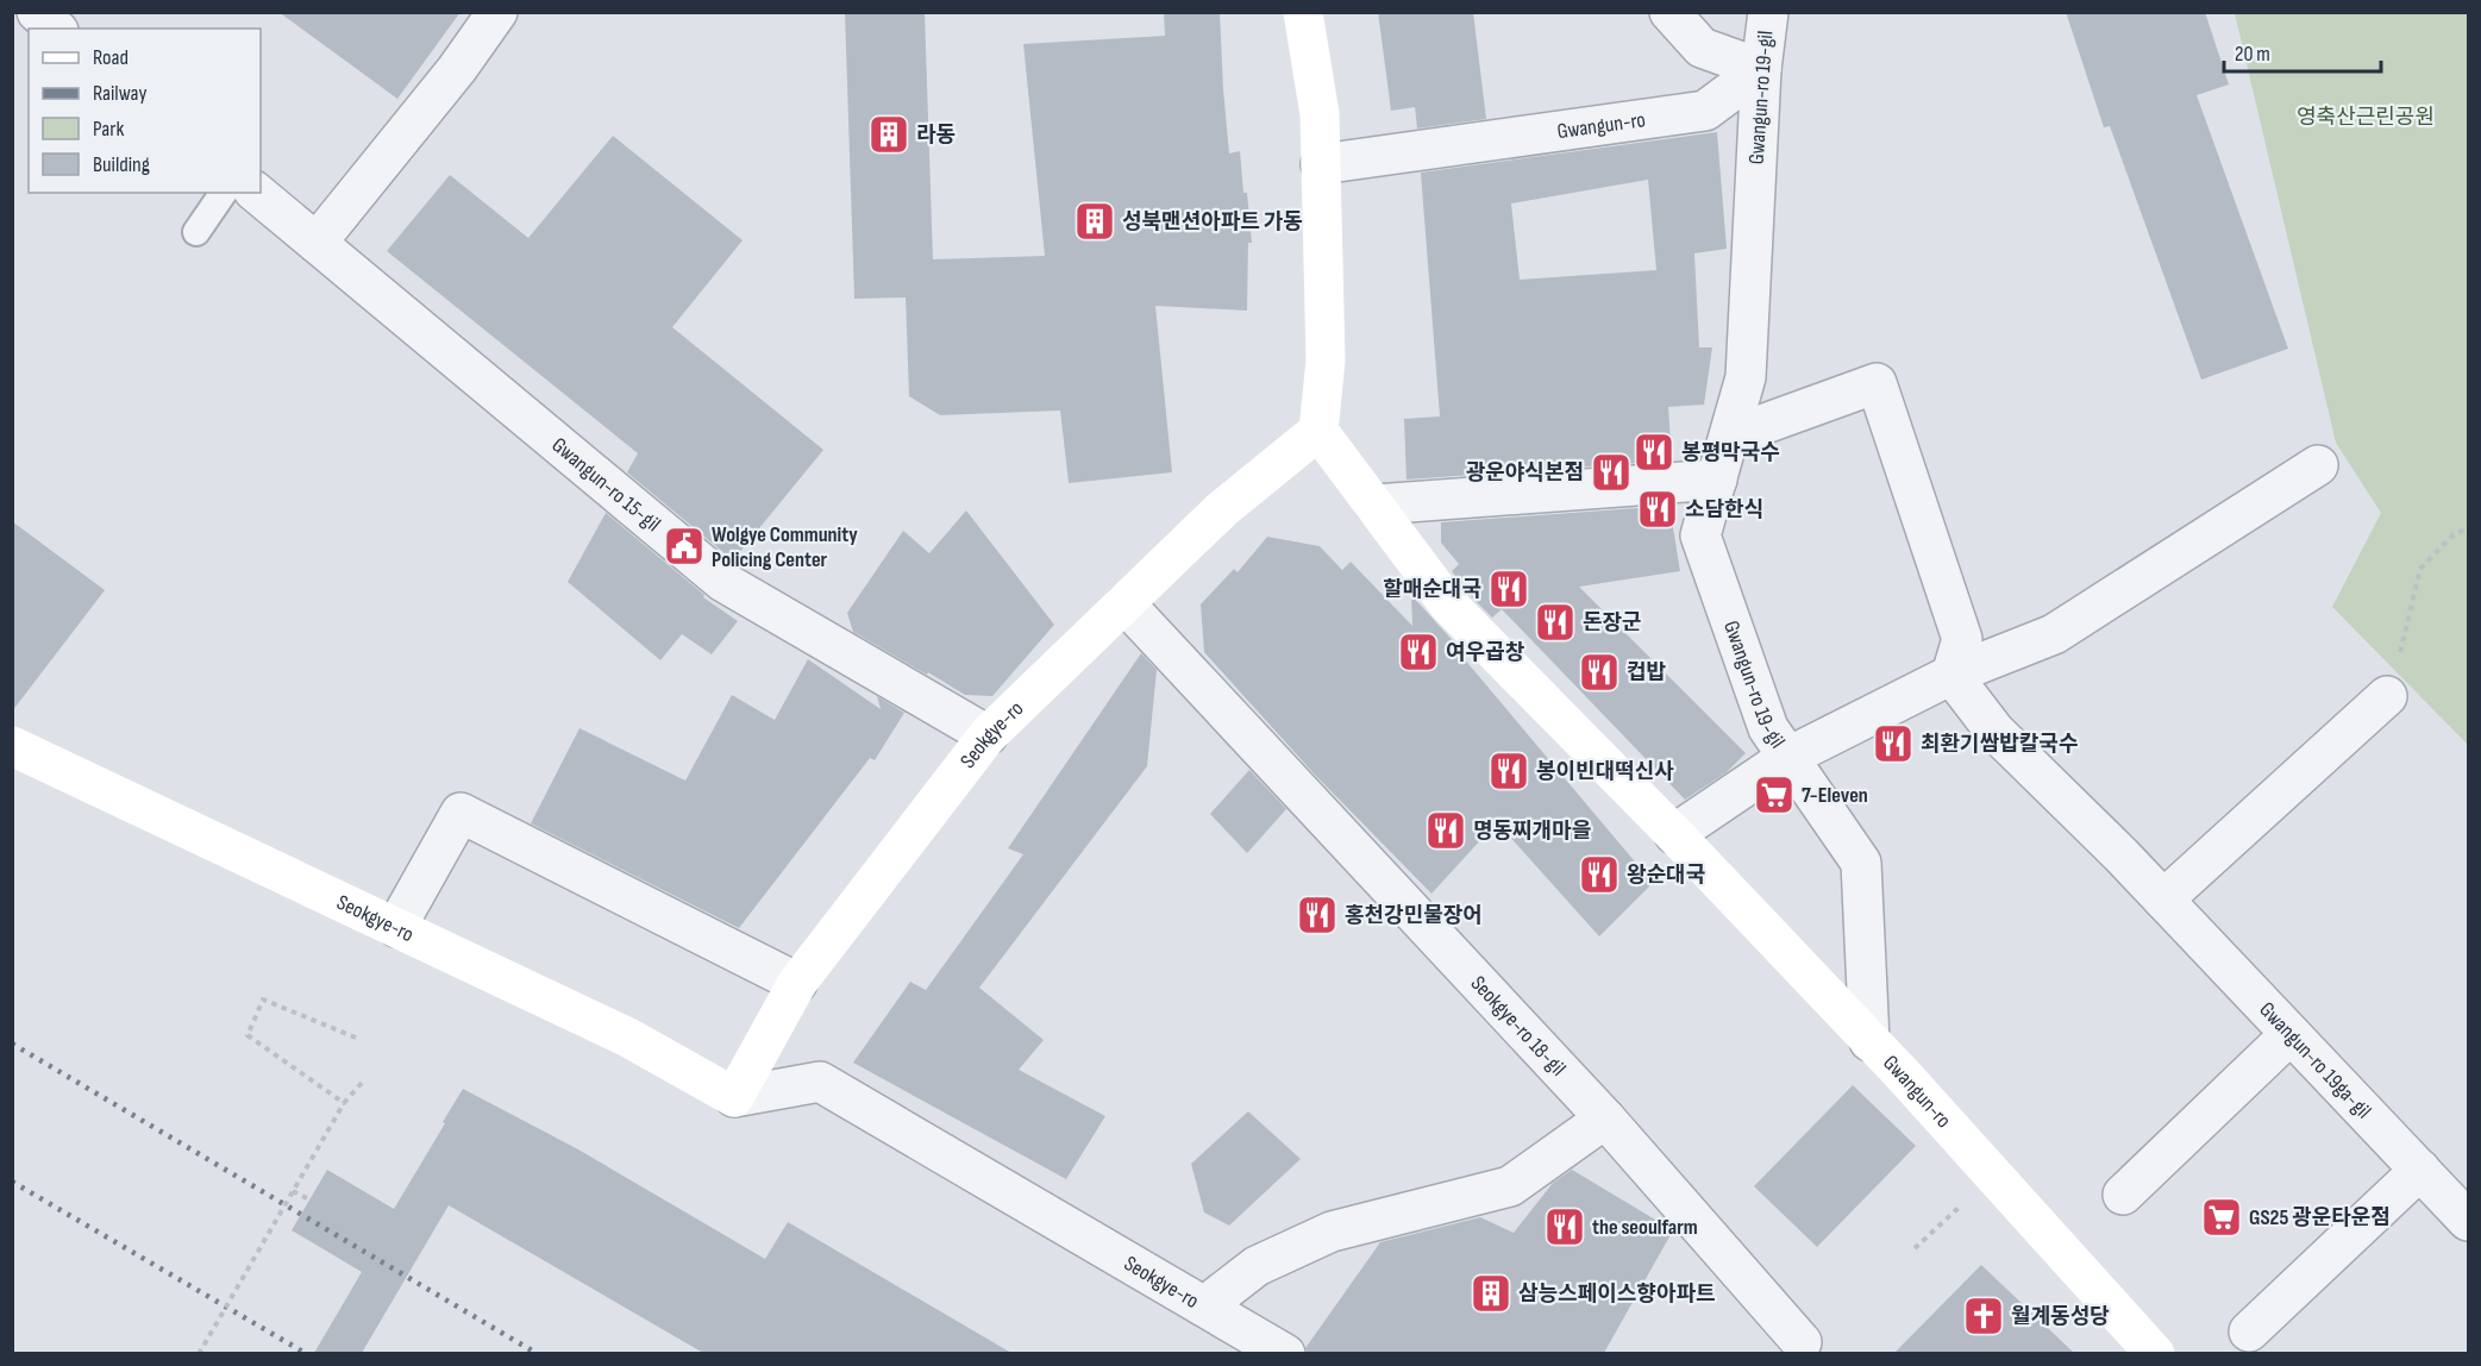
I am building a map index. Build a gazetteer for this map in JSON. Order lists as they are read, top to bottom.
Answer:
{
  "streets": {
    "street": [
      "Gwangun-ro 19-gil",
      "Gwangun-ro",
      "Gwangun-ro 15-gil",
      "Seokgye-ro",
      "Seokgye-ro 18-gil",
      "Gwangun-ro 19ga-gil"
    ]
  },
  "crossings": [
    ["Gwangun-ro 19-gil", "Gwangun-ro"],
    ["Gwangun-ro", "Seokgye-ro"],
    ["Gwangun-ro 15-gil", "Seokgye-ro"],
    ["Seokgye-ro", "Seokgye-ro 18-gil"]
  ],
  "parks": ["영축산근린공원"],
  "places": {
    "building": ["라동", "성북맨션아파트 가동", "삼능스페이스향아파트"],
    "restaurant": [
      "봉평막국수",
      "광운야식본점",
      "소담한식",
      "할매순대국",
      "돈장군",
      "여우곱창",
      "컵밥",
      "최환기쌈밥칼국수",
      "봉이빈대떡신사",
      "명동찌개마을",
      "왕순대국",
      "홍천강민물장어",
      "the seoulfarm"
    ],
    "public building": ["Wolgye Community Policing Center"],
    "supermarket": ["7-Eleven", "GS25 광운타운점"],
    "church": ["월계동성당"]
  },
  "legend": [
    "Road",
    "Railway",
    "Park",
    "Building"
  ],
  "scale_bar": "20 m"
}
